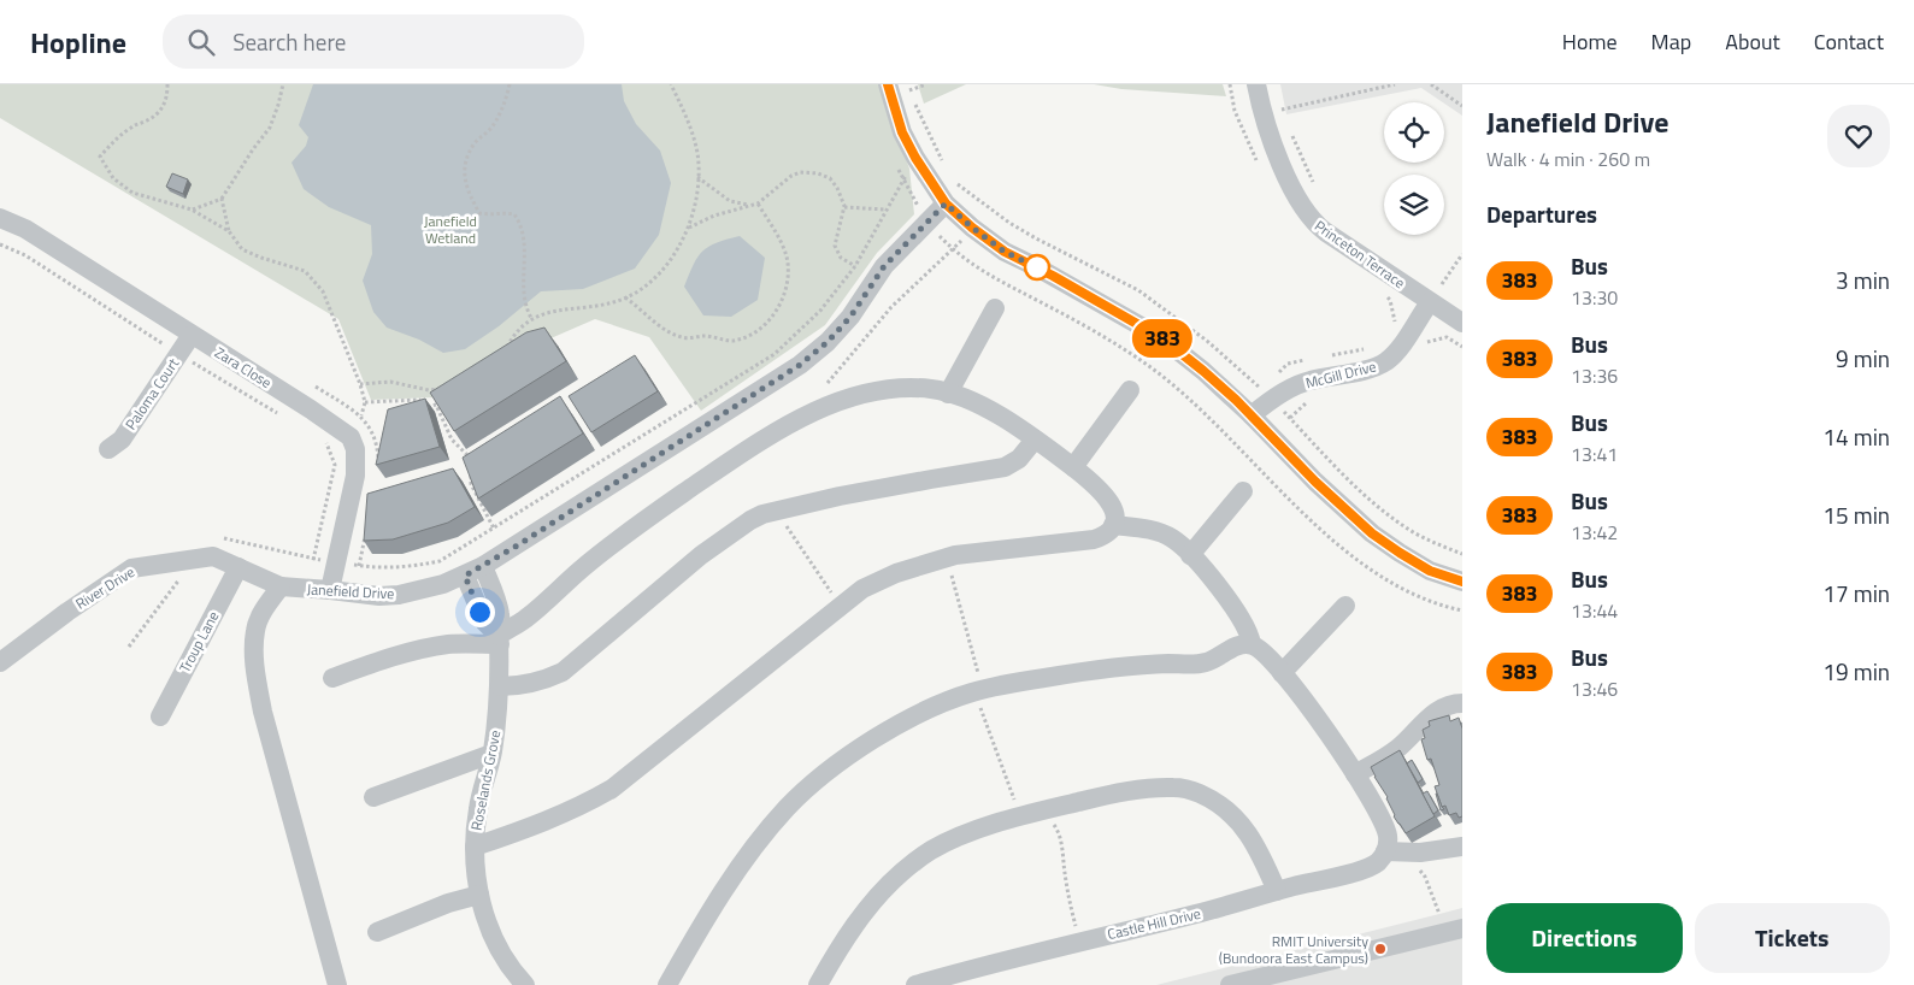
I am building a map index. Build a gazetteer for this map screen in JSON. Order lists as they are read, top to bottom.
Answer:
{
  "streets": {
    "street": [
      "Princeton Terrace",
      "Zara Close",
      "McGill Drive",
      "Paloma Court",
      "River Drive",
      "Janefield Drive",
      "Troup Lane",
      "Roselands Grove",
      "Castle Hill Drive"
    ]
  },
  "crossings": [
    ["Princeton Terrace", "McGill Drive"],
    ["Zara Close", "Paloma Court"],
    ["Zara Close", "Janefield Drive"],
    ["River Drive", "Janefield Drive"],
    ["River Drive", "Troup Lane"],
    ["Janefield Drive", "Roselands Grove"]
  ],
  "parks": ["Janefield Wetland"],
  "places": ["RMIT University (Bundoora East Campus)"],
  "lines": ["bus line 383"],
  "page": {
    "header": "Hopline",
    "search": "Search here",
    "nav": [
      "Home",
      "Map",
      "About",
      "Contact"
    ],
    "on_map": "383",
    "heading": [
      ["Janefield Drive", "Walk · 4 min · 260 m"],
      "Departures"
    ],
    "list": [
      {
        "mark": "383",
        "name": "Bus",
        "note": "13:30",
        "value": "3 min"
      },
      {
        "mark": "383",
        "name": "Bus",
        "note": "13:36",
        "value": "9 min"
      },
      {
        "mark": "383",
        "name": "Bus",
        "note": "13:41",
        "value": "14 min"
      },
      {
        "mark": "383",
        "name": "Bus",
        "note": "13:42",
        "value": "15 min"
      },
      {
        "mark": "383",
        "name": "Bus",
        "note": "13:44",
        "value": "17 min"
      },
      {
        "mark": "383",
        "name": "Bus",
        "note": "13:46",
        "value": "19 min"
      }
    ],
    "buttons": ["Directions", "Tickets"]
  }
}
